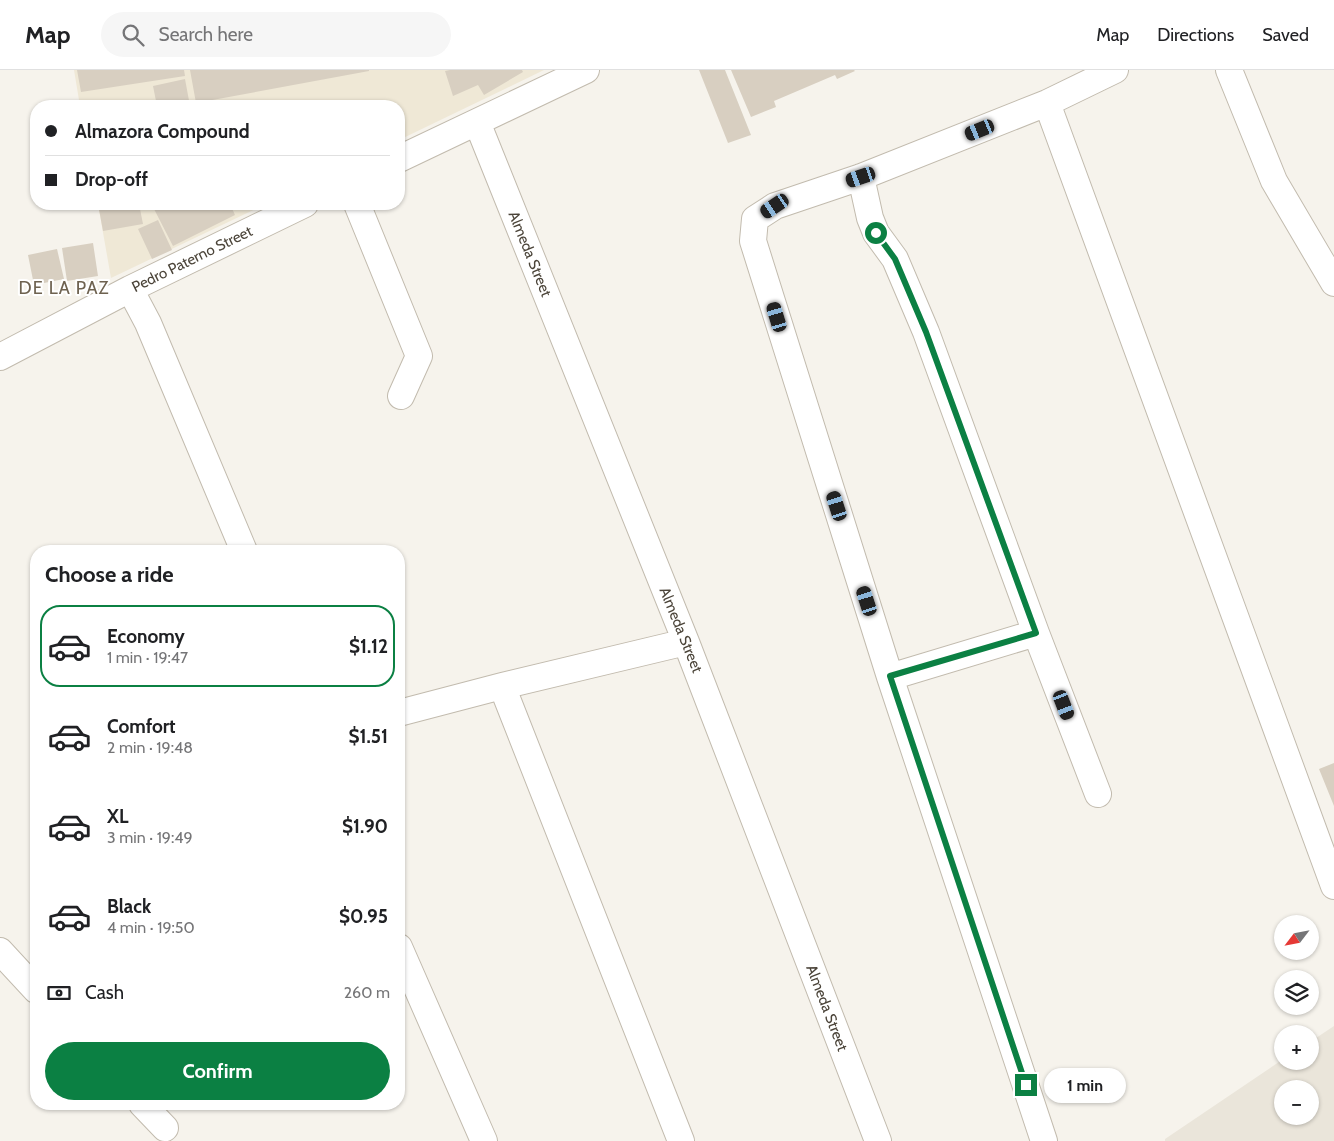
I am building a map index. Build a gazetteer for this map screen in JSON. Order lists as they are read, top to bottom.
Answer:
{
  "streets": {
    "street": ["Almeda Street", "Pedro Paterno Street"]
  },
  "districts": ["DE LA PAZ"],
  "north": "bottom left",
  "page": {
    "header": "Map",
    "search": "Search here",
    "nav": ["Map", "Directions", "Saved"],
    "banner": ["Almazora Compound", "Drop-off"],
    "heading": "Choose a ride",
    "list": [
      {
        "name": "Economy",
        "note": "1 min · 19:47",
        "value": "$1.12"
      },
      {
        "name": "Comfort",
        "note": "2 min · 19:48",
        "value": "$1.51"
      },
      {
        "name": "XL",
        "note": "3 min · 19:49",
        "value": "$1.90"
      },
      {
        "name": "Black",
        "note": "4 min · 19:50",
        "value": "$0.95"
      }
    ],
    "map_buttons": ["+", "−"],
    "pay": ["Cash", "260 m"],
    "buttons": "Confirm",
    "bubble": "1 min"
  }
}
